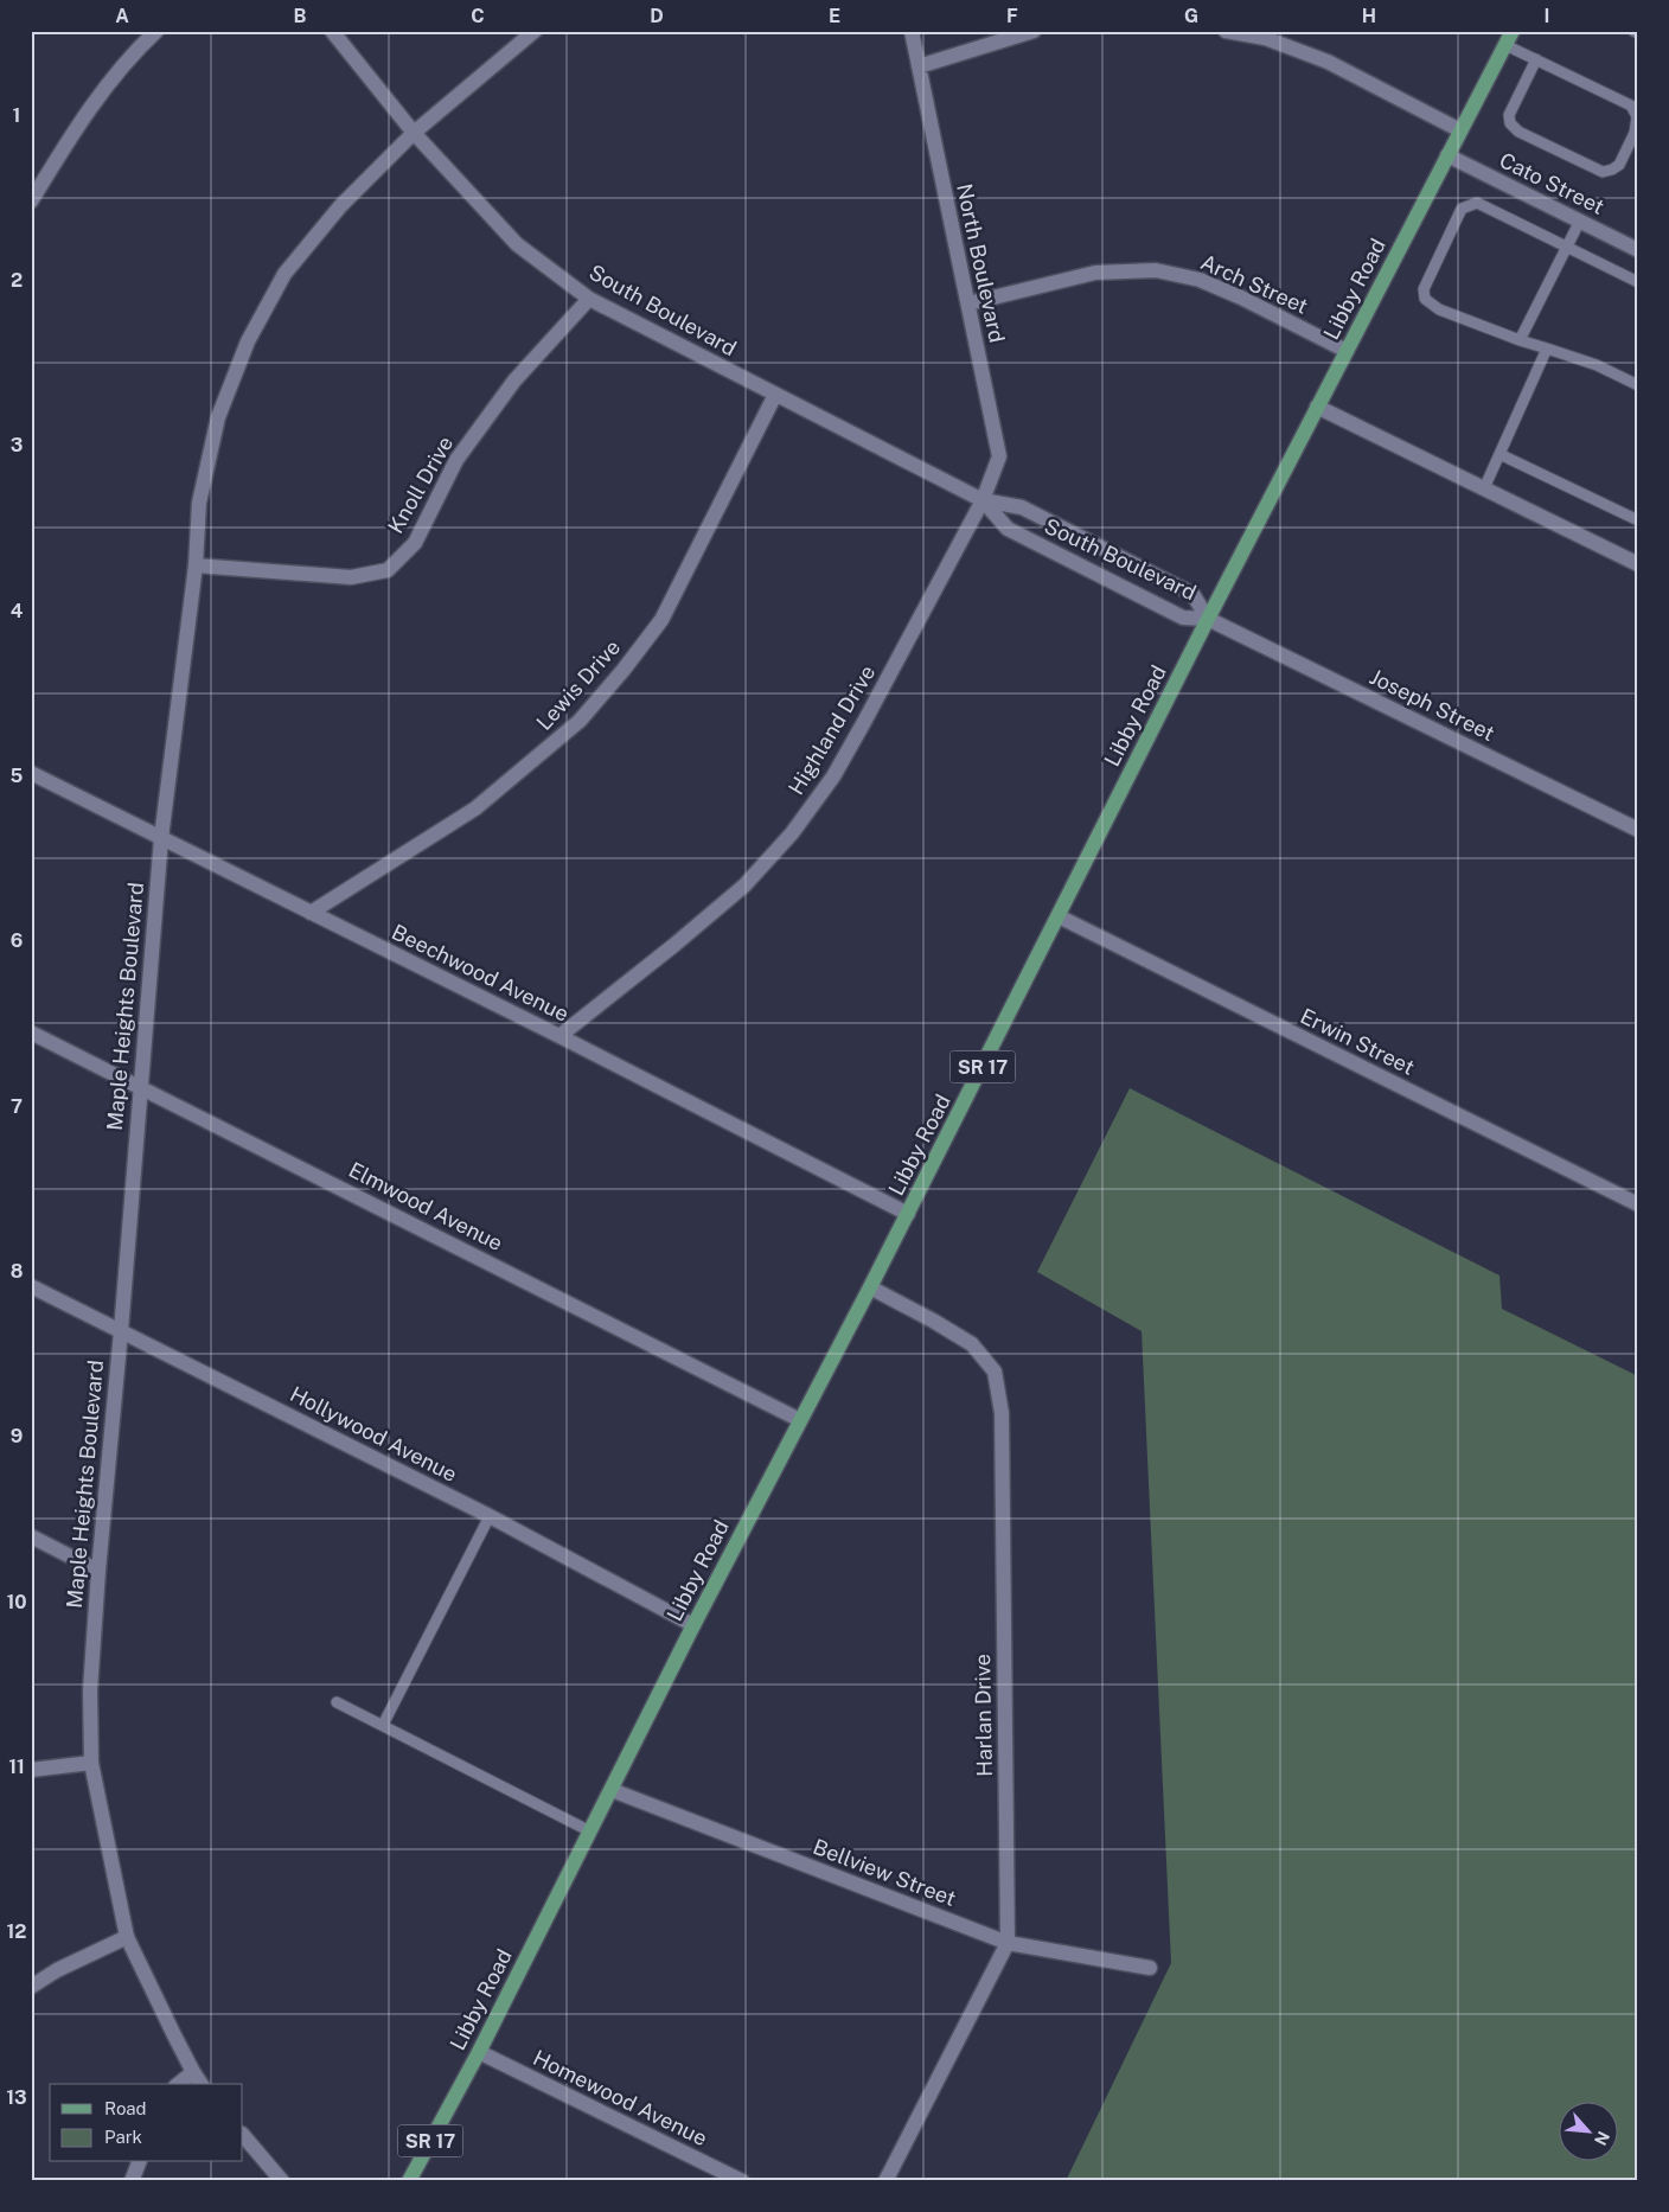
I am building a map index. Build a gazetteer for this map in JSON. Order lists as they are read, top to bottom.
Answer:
{
  "streets": {
    "main road": ["Libby Road", "SR 17"],
    "street": [
      "Cato Street",
      "North Boulevard",
      "Arch Street",
      "South Boulevard",
      "Knoll Drive",
      "Lewis Drive",
      "Joseph Street",
      "Highland Drive",
      "Beechwood Avenue",
      "Maple Heights Boulevard",
      "Erwin Street",
      "Elmwood Avenue",
      "Hollywood Avenue",
      "Harlan Drive",
      "Bellview Street",
      "Homewood Avenue"
    ]
  },
  "crossings": [
    ["Cato Street", "Libby Road"],
    ["North Boulevard", "Arch Street"],
    ["North Boulevard", "South Boulevard"],
    ["North Boulevard", "Highland Drive"],
    ["Arch Street", "Libby Road"],
    ["Libby Road", "South Boulevard"],
    ["Libby Road", "Joseph Street"],
    ["Libby Road", "Beechwood Avenue"],
    ["Libby Road", "Erwin Street"],
    ["Libby Road", "Elmwood Avenue"],
    ["Libby Road", "Hollywood Avenue"],
    ["Libby Road", "Harlan Drive"],
    ["Libby Road", "Bellview Street"],
    ["Libby Road", "Homewood Avenue"],
    ["South Boulevard", "Knoll Drive"],
    ["South Boulevard", "Lewis Drive"],
    ["South Boulevard", "Joseph Street"],
    ["South Boulevard", "Highland Drive"],
    ["South Boulevard", "Maple Heights Boulevard"],
    ["Knoll Drive", "Maple Heights Boulevard"],
    ["Lewis Drive", "Beechwood Avenue"],
    ["Highland Drive", "Beechwood Avenue"],
    ["Beechwood Avenue", "Maple Heights Boulevard"],
    ["Maple Heights Boulevard", "Elmwood Avenue"],
    ["Maple Heights Boulevard", "Hollywood Avenue"],
    ["Harlan Drive", "Bellview Street"]
  ],
  "legend": ["Road", "Park"],
  "north": "bottom right",
  "grid": {
    "columns": [
      "A",
      "B",
      "C",
      "D",
      "E",
      "F",
      "G",
      "H",
      "I"
    ],
    "rows": [
      "1",
      "2",
      "3",
      "4",
      "5",
      "6",
      "7",
      "8",
      "9",
      "10",
      "11",
      "12",
      "13"
    ]
  }
}
